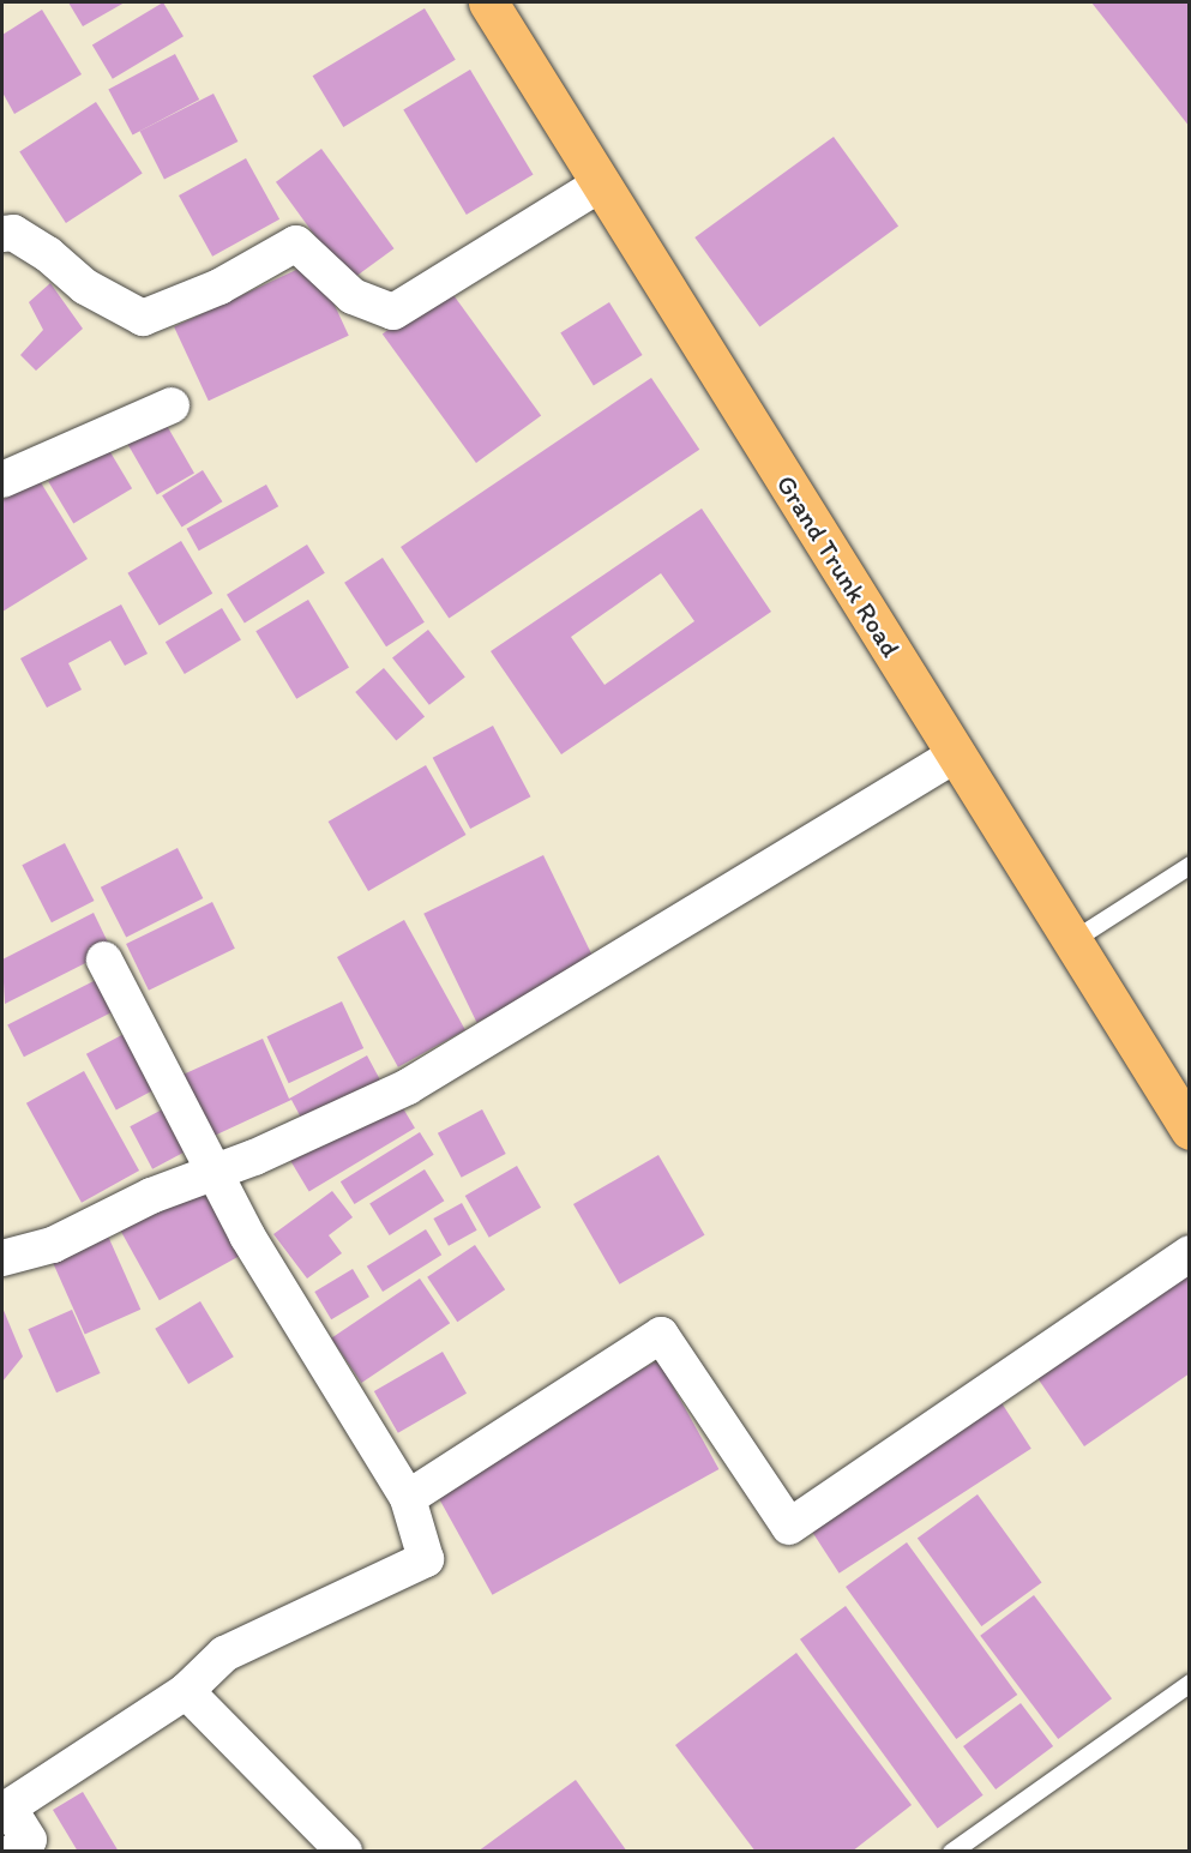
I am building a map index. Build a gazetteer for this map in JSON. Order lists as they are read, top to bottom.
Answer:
{
  "streets": {
    "main road": ["Grand Trunk Road"]
  }
}
